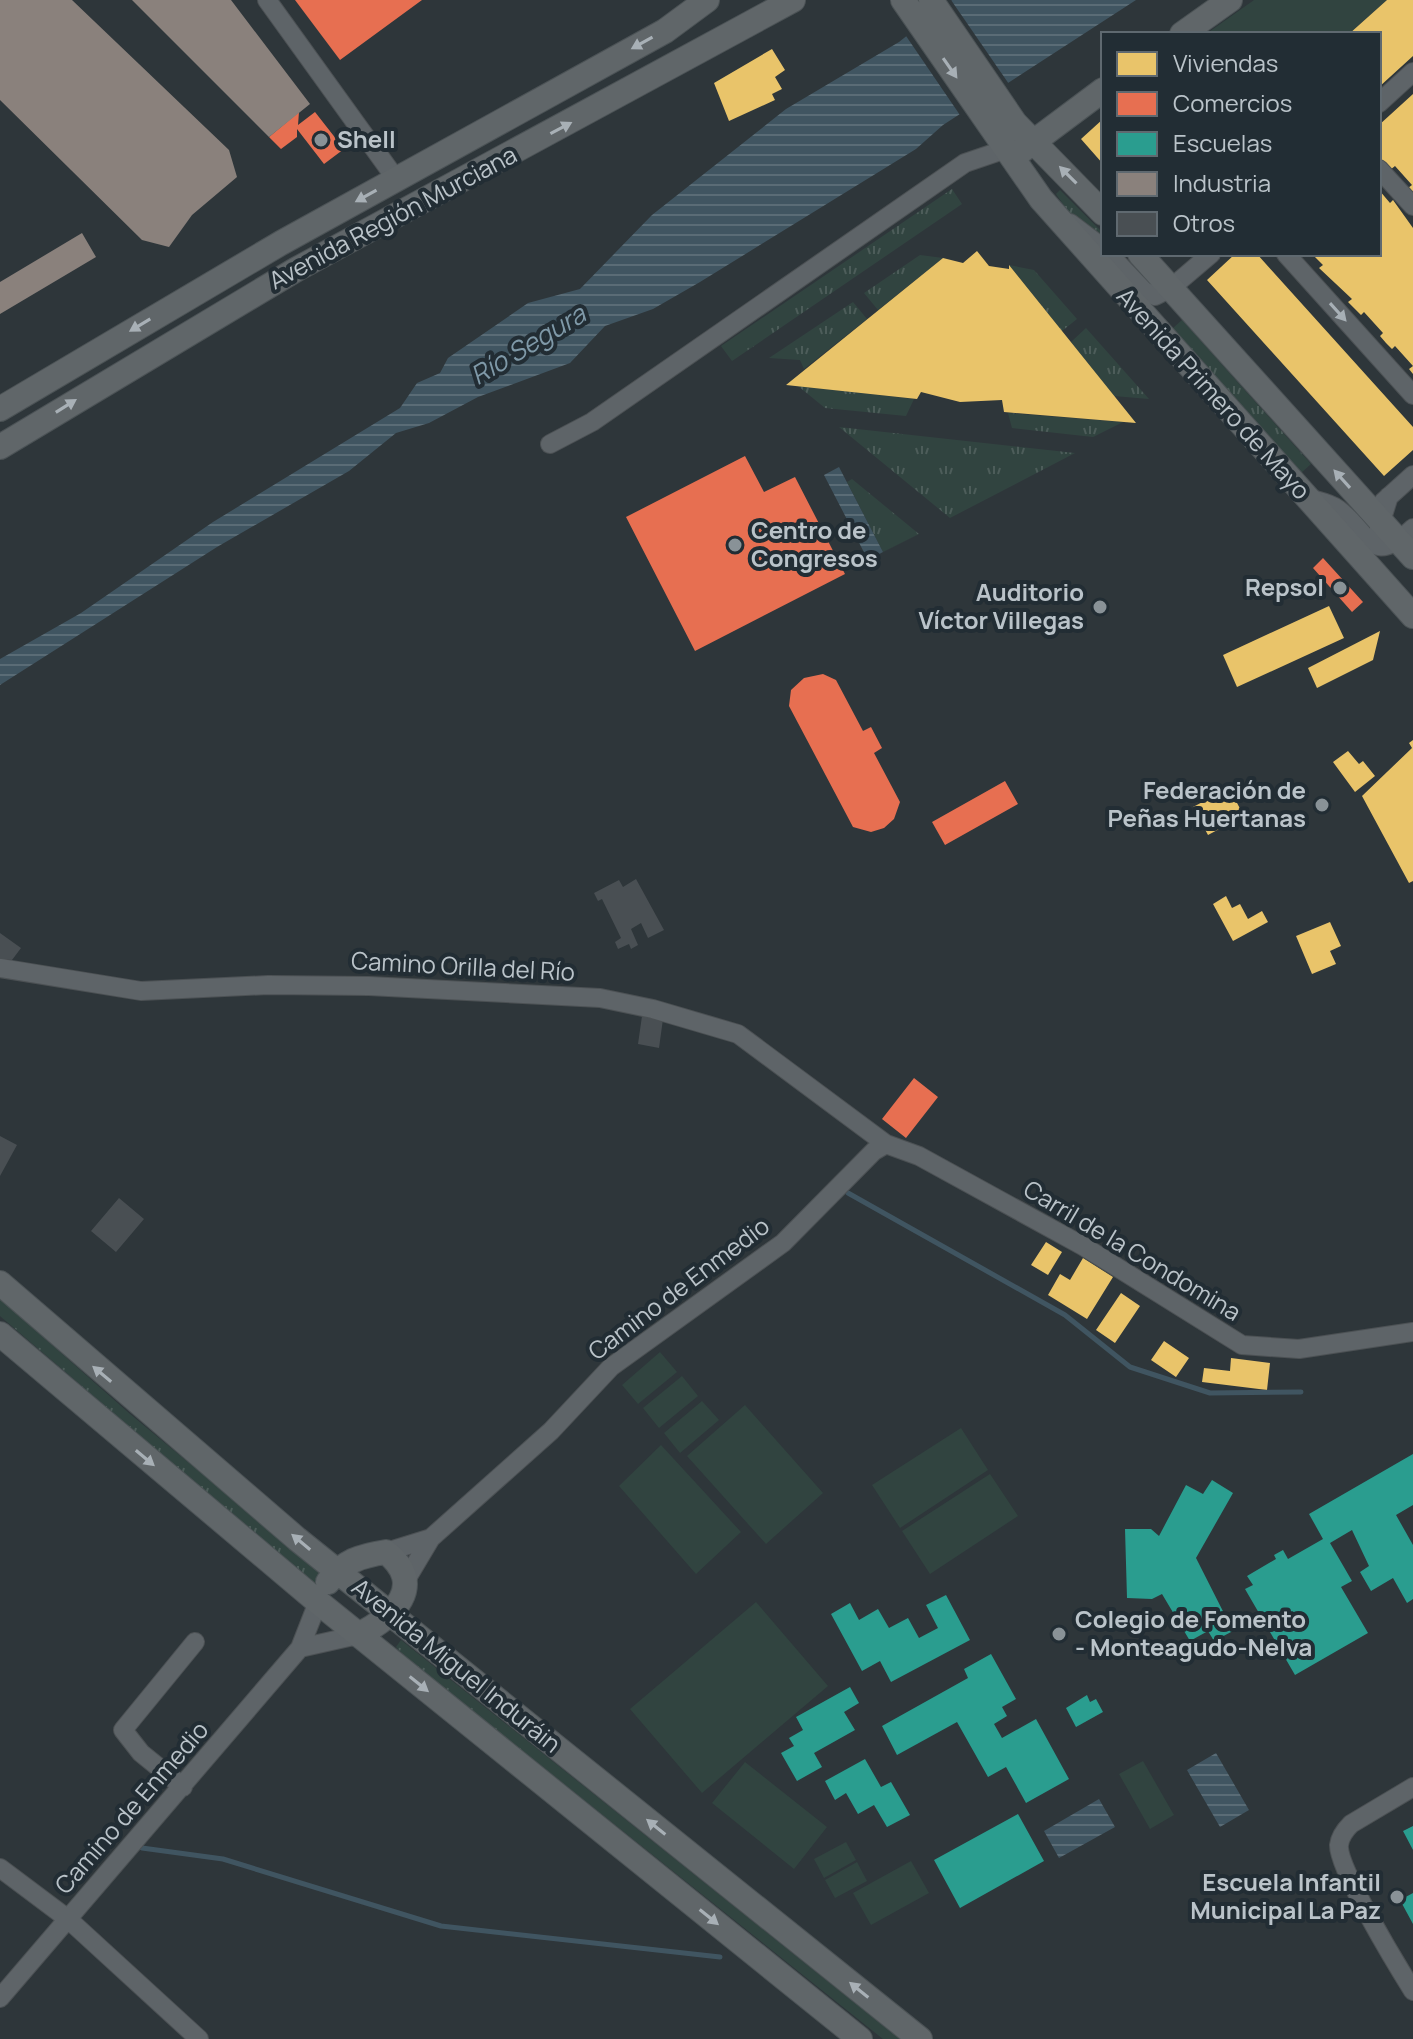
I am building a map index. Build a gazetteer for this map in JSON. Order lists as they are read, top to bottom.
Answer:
{
  "streets": {
    "main road": ["Avenida Región Murciana", "Avenida Primero de Mayo", "Avenida Miguel Induráin"],
    "street": ["Camino Orilla del Río", "Carril de la Condomina", "Camino de Enmedio"]
  },
  "crossings": [
    ["Camino Orilla del Río", "Carril de la Condomina"],
    ["Camino Orilla del Río", "Camino de Enmedio"],
    ["Carril de la Condomina", "Camino de Enmedio"],
    ["Camino de Enmedio", "Avenida Miguel Induráin"]
  ],
  "water": ["Río Segura"],
  "places": [
    "Shell",
    "Centro de Congresos",
    "Repsol",
    "Auditorio Víctor Villegas",
    "Federación de Peñas Huertanas",
    "Colegio de Fomento - Monteagudo-Nelva",
    "Escuela Infantil Municipal La Paz"
  ],
  "legend": [
    "Viviendas",
    "Comercios",
    "Escuelas",
    "Industria",
    "Otros"
  ]
}
